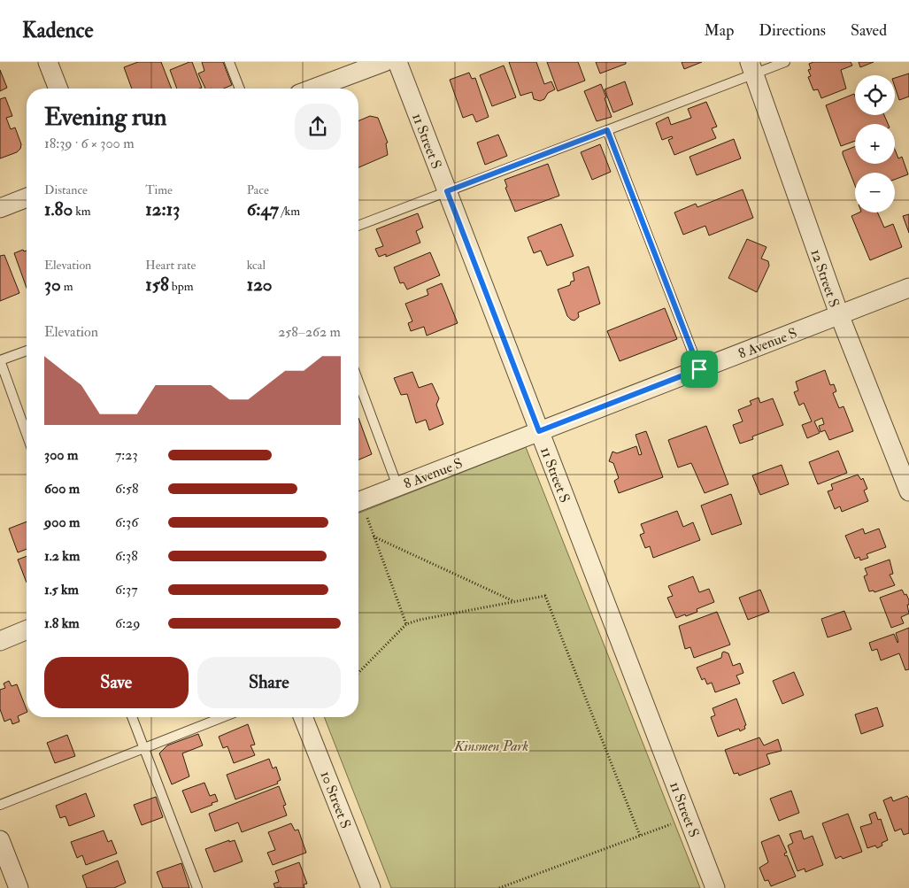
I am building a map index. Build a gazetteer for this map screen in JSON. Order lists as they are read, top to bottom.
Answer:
{
  "streets": {
    "street": [
      "11 Street S",
      "12 Street S",
      "8 Avenue S",
      "10 Street S"
    ]
  },
  "crossings": [
    ["11 Street S", "8 Avenue S"],
    ["12 Street S", "8 Avenue S"]
  ],
  "parks": ["Kinsmen Park"],
  "page": {
    "header": "Kadence",
    "nav": ["Map", "Directions", "Saved"],
    "map_buttons": ["+", "−"],
    "heading": ["Evening run", "18:39 · 6 × 300 m"],
    "stats": [
      ["Distance", "1.80 km"],
      ["Time", "12:13"],
      ["Pace", "6:47 /km"],
      ["Elevation", "30 m"],
      ["Heart rate", "158 bpm"],
      ["kcal", "120"]
    ],
    "chart": ["Elevation", "258–262 m"],
    "list": [
      {
        "name": "300 m",
        "note": "7:23"
      },
      {
        "name": "600 m",
        "note": "6:58"
      },
      {
        "name": "900 m",
        "note": "6:36"
      },
      {
        "name": "1.2 km",
        "note": "6:38"
      },
      {
        "name": "1.5 km",
        "note": "6:37"
      },
      {
        "name": "1.8 km",
        "note": "6:29"
      }
    ],
    "buttons": ["Save", "Share"]
  }
}
